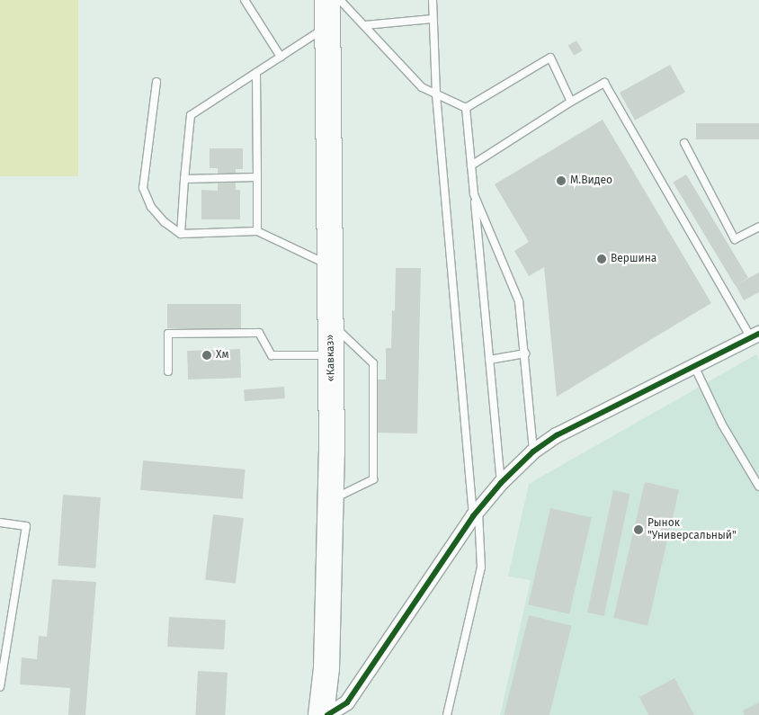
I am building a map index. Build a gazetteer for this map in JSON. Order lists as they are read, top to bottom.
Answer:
{
  "streets": {
    "highway": ["«Кавказ»"]
  },
  "places": [
    "М.Видео",
    "Вершина",
    "Хм",
    "Рынок \"Универсальный\""
  ]
}
